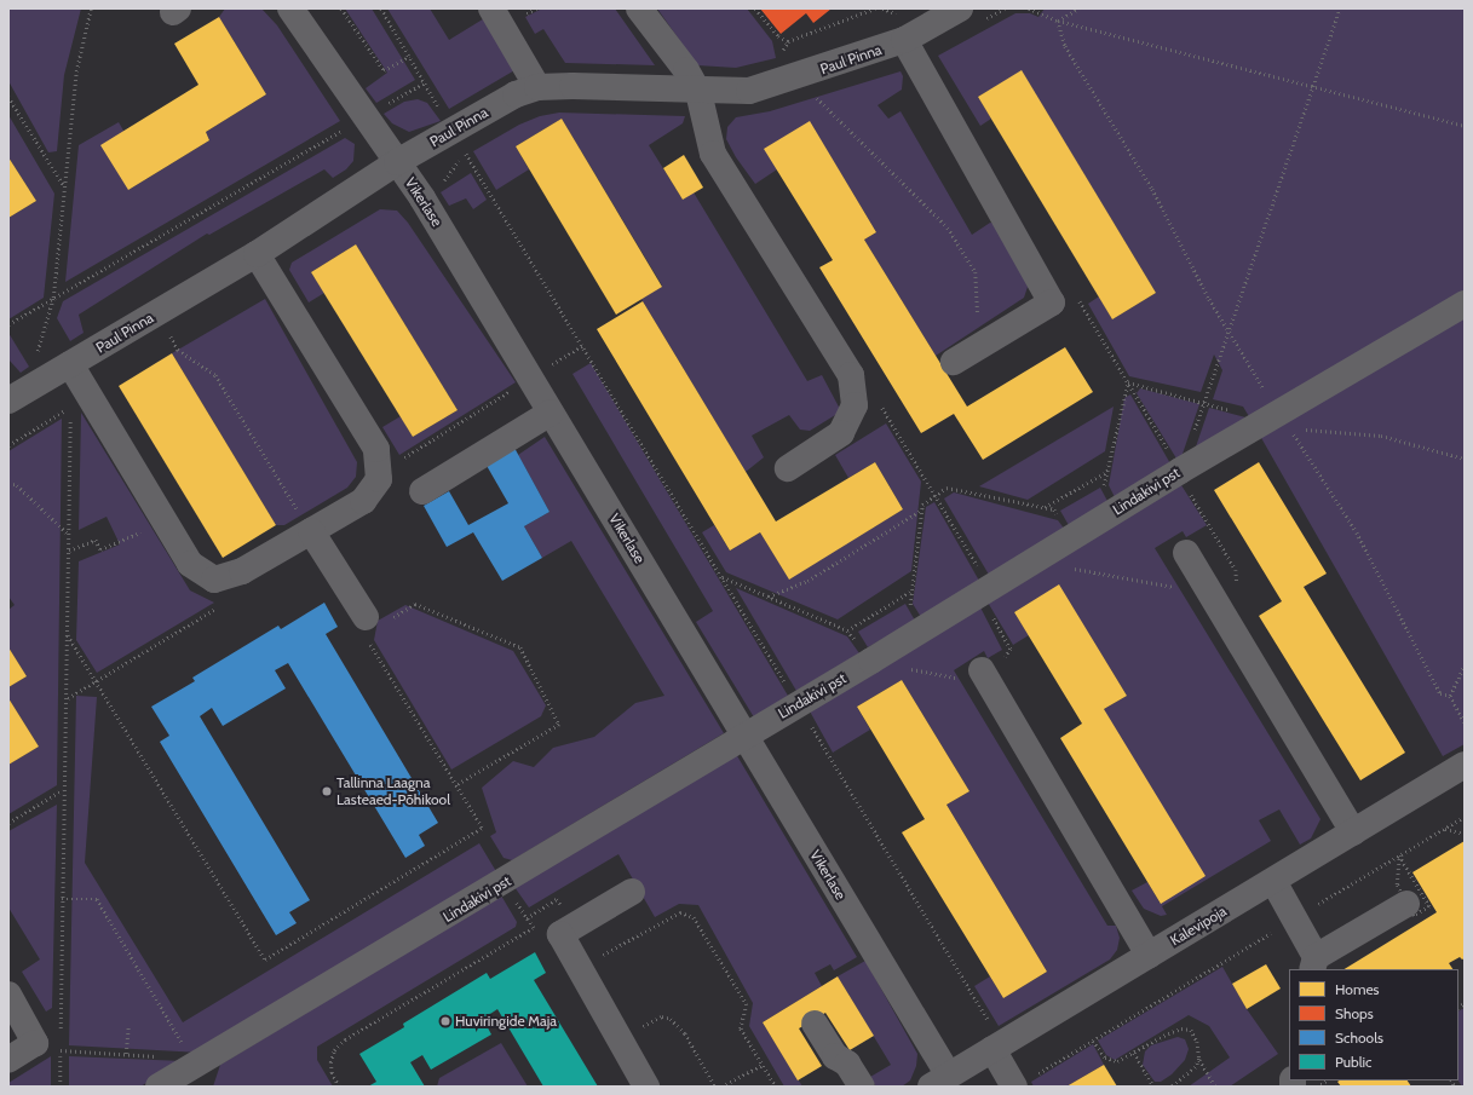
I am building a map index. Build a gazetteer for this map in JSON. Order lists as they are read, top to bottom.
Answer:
{
  "streets": {
    "street": [
      "Paul Pinna",
      "Vikerlase",
      "Lindakivi pst",
      "Kalevipoja"
    ]
  },
  "crossings": [
    ["Paul Pinna", "Vikerlase"],
    ["Vikerlase", "Lindakivi pst"],
    ["Vikerlase", "Kalevipoja"]
  ],
  "places": ["Tallinna Laagna Lasteaed-Põhikool", "Huviringide Maja"],
  "legend": [
    "Homes",
    "Shops",
    "Schools",
    "Public"
  ]
}
